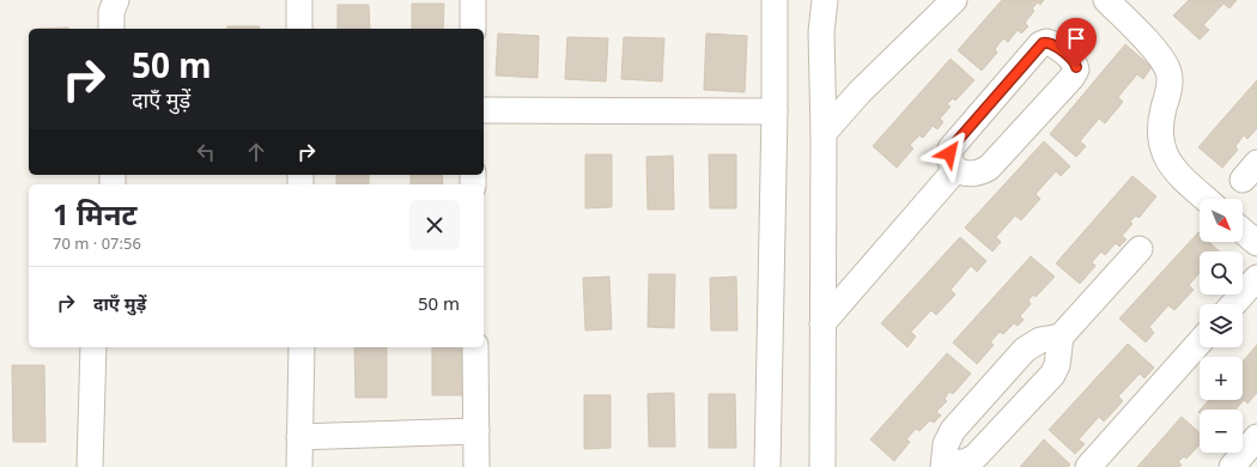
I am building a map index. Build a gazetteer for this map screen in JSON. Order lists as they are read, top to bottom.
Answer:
{
  "north": "bottom right",
  "page": {
    "turn": ["50 m", "दाएँ मुड़ें"],
    "heading": ["1 मिनट", "70 m · 07:56"],
    "map_buttons": ["+", "−"],
    "list": [
      {
        "name": "दाएँ मुड़ें",
        "value": "50 m"
      }
    ]
  }
}
